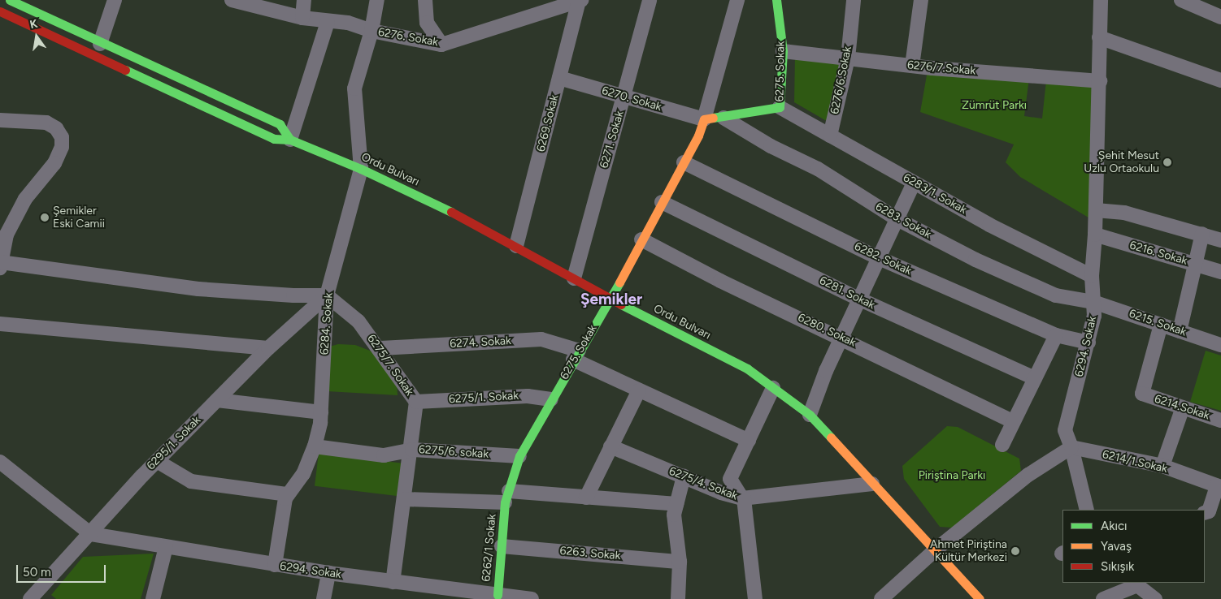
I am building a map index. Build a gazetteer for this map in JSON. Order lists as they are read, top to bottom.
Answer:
{
  "streets": {
    "main road": ["6275. Sokak", "Ordu Bulvarı", "6262/1 Sokak"],
    "street": [
      "6276. Sokak",
      "6276/7.Sokak",
      "6276/6.Sokak",
      "6270. Sokak",
      "6269.Sokak",
      "6271. Sokak",
      "6283/1. Sokak",
      "6283. Sokak",
      "6216. Sokak",
      "6282. Sokak",
      "6281. Sokak",
      "6215. Sokak",
      "6284. Sokak",
      "6280. Sokak",
      "6274. Sokak",
      "6294. Sokak",
      "6275/7. Sokak",
      "6275/1. Sokak",
      "6214.Sokak",
      "6295/1. Sokak",
      "6275/6. sokak",
      "6214/1.Sokak",
      "6275/4. Sokak",
      "6263. Sokak"
    ]
  },
  "crossings": [
    ["6276. Sokak", "6269.Sokak"],
    ["6276. Sokak", "6284. Sokak"],
    ["6276/7.Sokak", "6275. Sokak"],
    ["6276/7.Sokak", "6276/6.Sokak"],
    ["6276/7.Sokak", "6294. Sokak"],
    ["6275. Sokak", "6270. Sokak"],
    ["6275. Sokak", "Ordu Bulvarı"],
    ["6275. Sokak", "6283/1. Sokak"],
    ["6275. Sokak", "6283. Sokak"],
    ["6275. Sokak", "6282. Sokak"],
    ["6275. Sokak", "6281. Sokak"],
    ["6275. Sokak", "6280. Sokak"],
    ["6275. Sokak", "6274. Sokak"],
    ["6275. Sokak", "6275/1. Sokak"],
    ["6275. Sokak", "6275/6. sokak"],
    ["6275. Sokak", "6262/1 Sokak"],
    ["6276/6.Sokak", "6283/1. Sokak"],
    ["6270. Sokak", "6269.Sokak"],
    ["6270. Sokak", "6271. Sokak"],
    ["6269.Sokak", "Ordu Bulvarı"],
    ["6271. Sokak", "Ordu Bulvarı"],
    ["Ordu Bulvarı", "6284. Sokak"],
    ["Ordu Bulvarı", "6275/4. Sokak"],
    ["6283/1. Sokak", "6294. Sokak"],
    ["6283. Sokak", "6215. Sokak"],
    ["6283. Sokak", "6294. Sokak"],
    ["6216. Sokak", "6294. Sokak"],
    ["6282. Sokak", "6294. Sokak"],
    ["6215. Sokak", "6294. Sokak"],
    ["6215. Sokak", "6214.Sokak"],
    ["6284. Sokak", "6294. Sokak"],
    ["6284. Sokak", "6275/7. Sokak"],
    ["6284. Sokak", "6295/1. Sokak"],
    ["6284. Sokak", "6275/6. sokak"],
    ["6274. Sokak", "6275/7. Sokak"],
    ["6294. Sokak", "6295/1. Sokak"],
    ["6294. Sokak", "6214/1.Sokak"],
    ["6294. Sokak", "6262/1 Sokak"],
    ["6275/7. Sokak", "6275/1. Sokak"],
    ["6275/7. Sokak", "6295/1. Sokak"],
    ["6275/7. Sokak", "6275/6. sokak"],
    ["6262/1 Sokak", "6263. Sokak"]
  ],
  "districts": ["Şemikler"],
  "parks": ["Zümrüt Parkı", "Piriştina Parkı"],
  "places": ["Şehit Mesut Uzlu Ortaokulu", "Şemikler Eski Camii", "Ahmet Piriştina Kültür Merkezi"],
  "legend": ["Akıcı", "Yavaş", "Sıkışık"],
  "scale_bar": "50 m",
  "north": "top"
}
